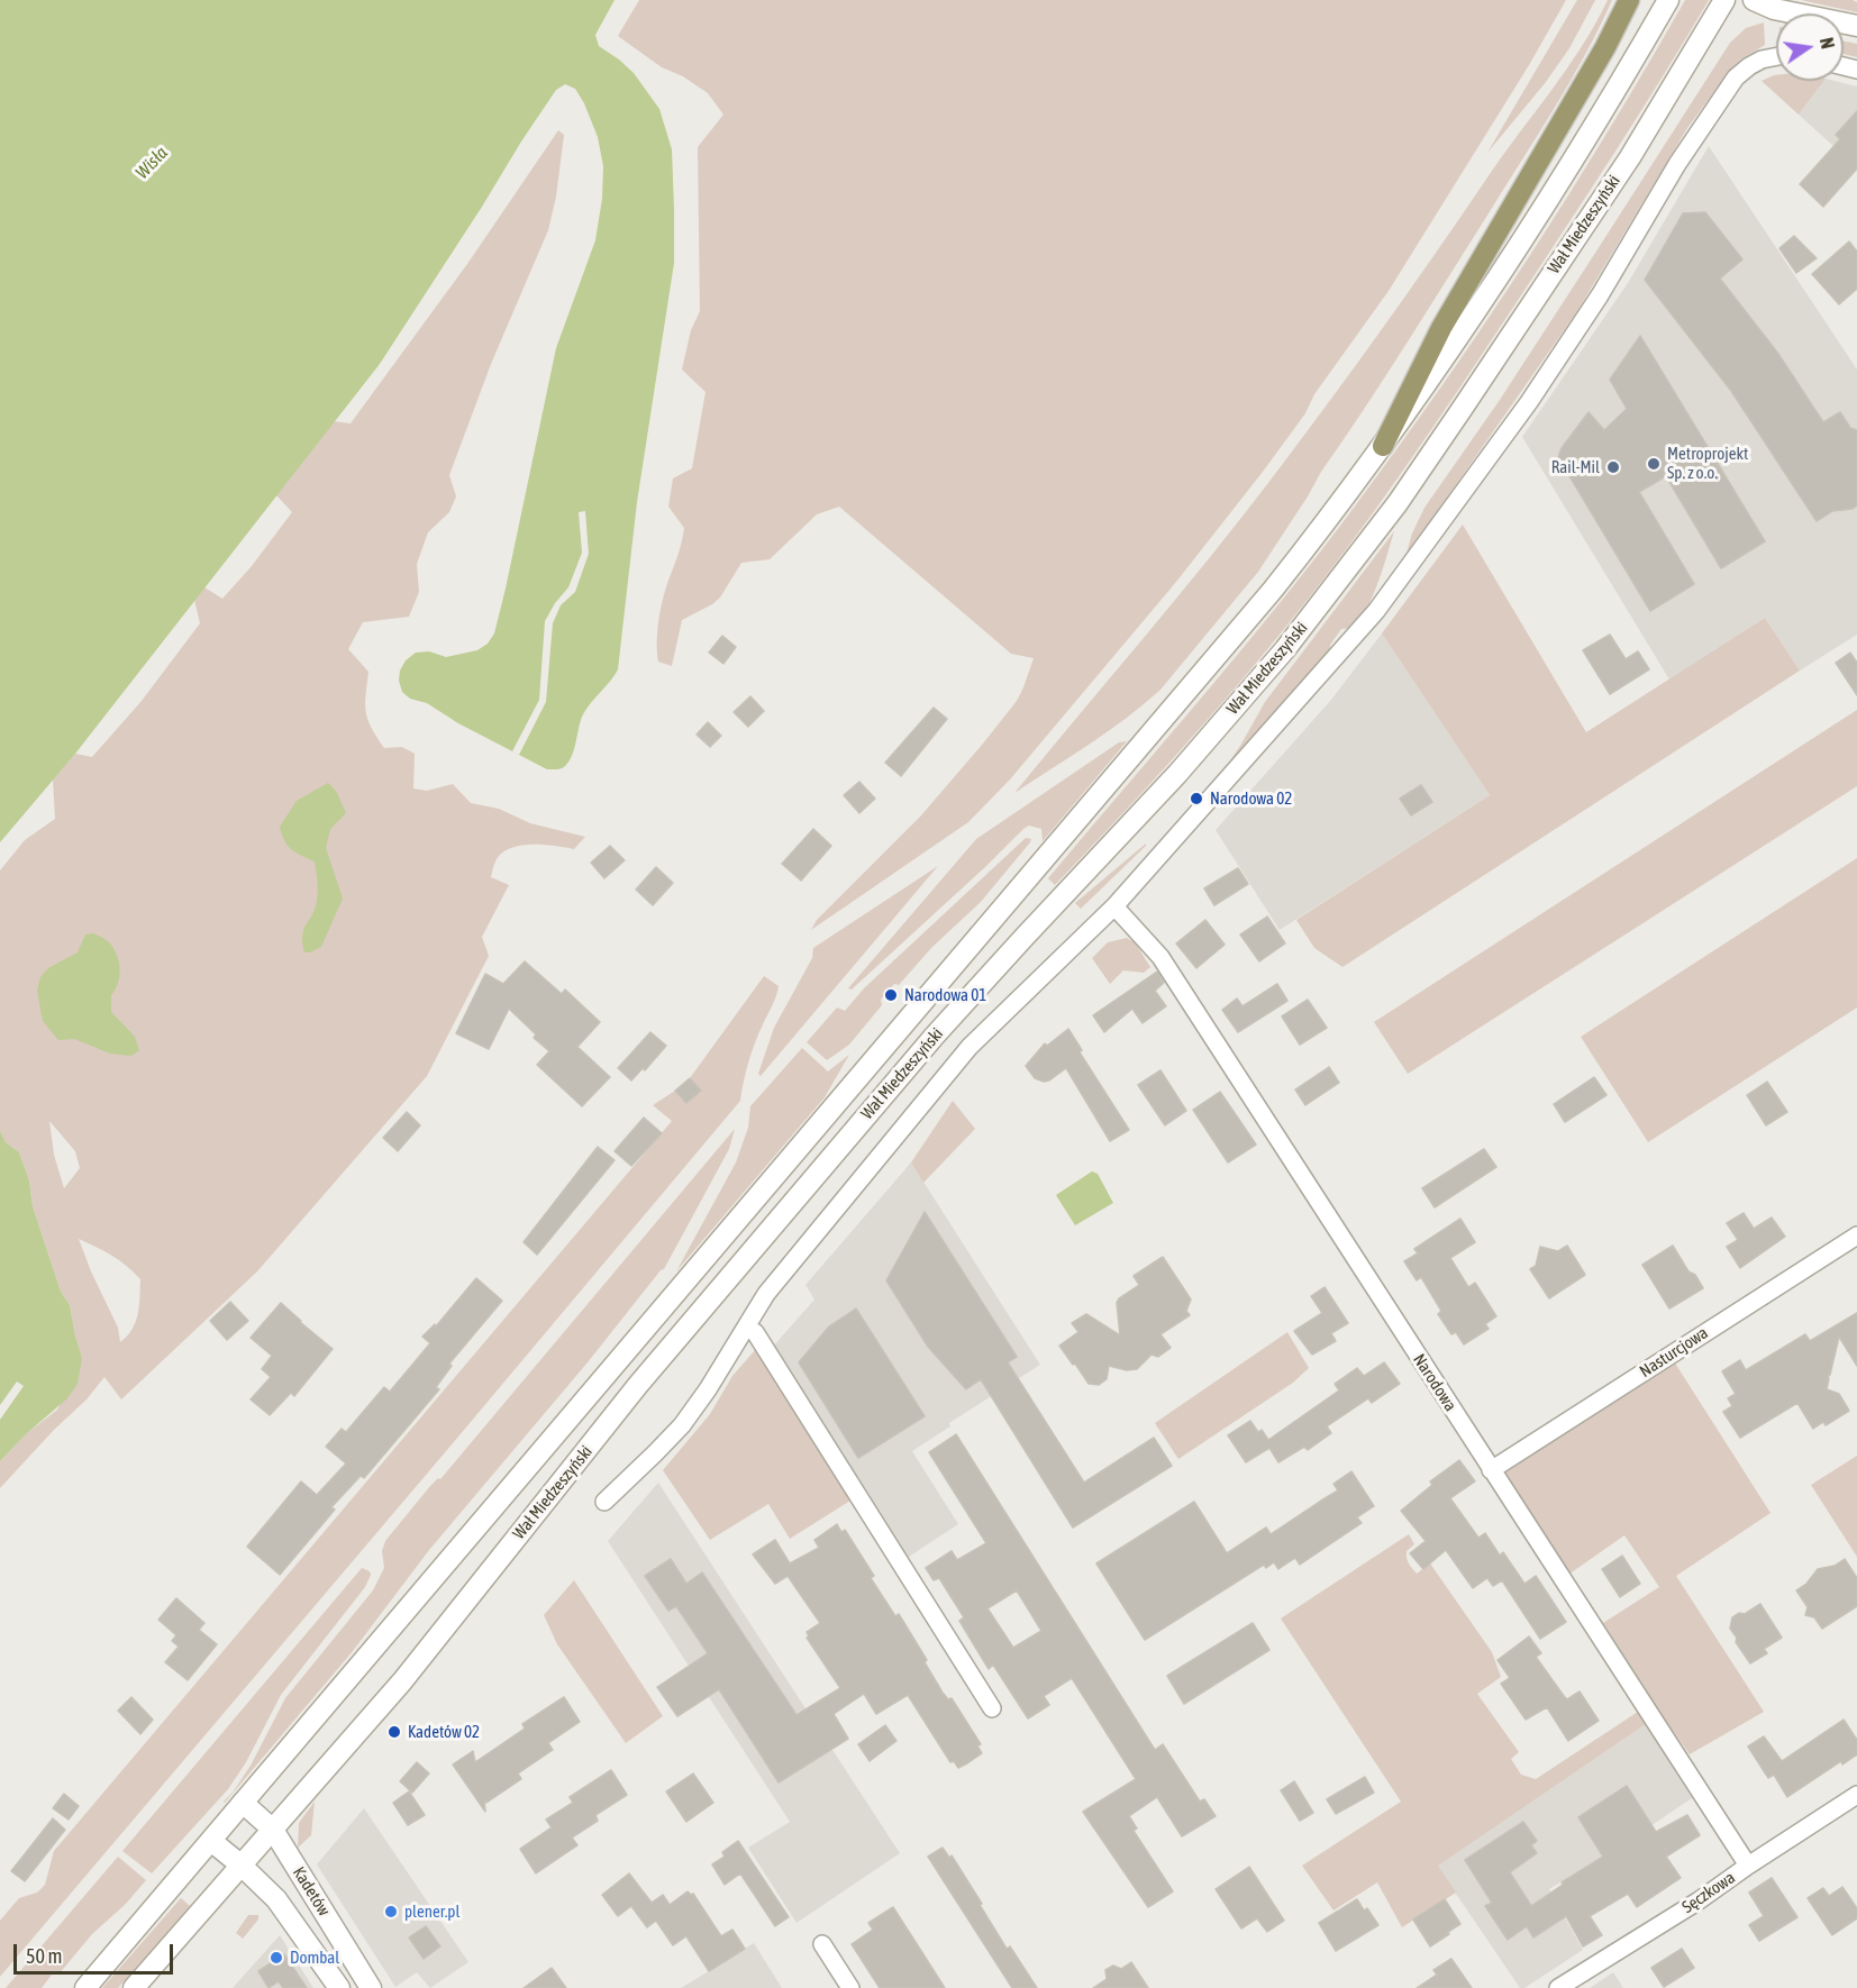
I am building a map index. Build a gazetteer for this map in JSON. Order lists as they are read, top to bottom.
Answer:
{
  "streets": {
    "main road": ["Wał Miedzeszyński", "Kadetów"],
    "street": ["Nasturcjowa", "Narodowa", "Sęczkowa"]
  },
  "crossings": [
    ["Wał Miedzeszyński", "Narodowa"],
    ["Wał Miedzeszyński", "Kadetów"],
    ["Nasturcjowa", "Narodowa"],
    ["Narodowa", "Sęczkowa"]
  ],
  "water": ["Wisła"],
  "places": [
    "Metroprojekt Sp. z o.o.",
    "Rail-Mil",
    "Narodowa 02",
    "Narodowa 01",
    "Kadetów 02",
    "plener.pl",
    "Dombal"
  ],
  "scale_bar": "50 m",
  "north": "right"
}
